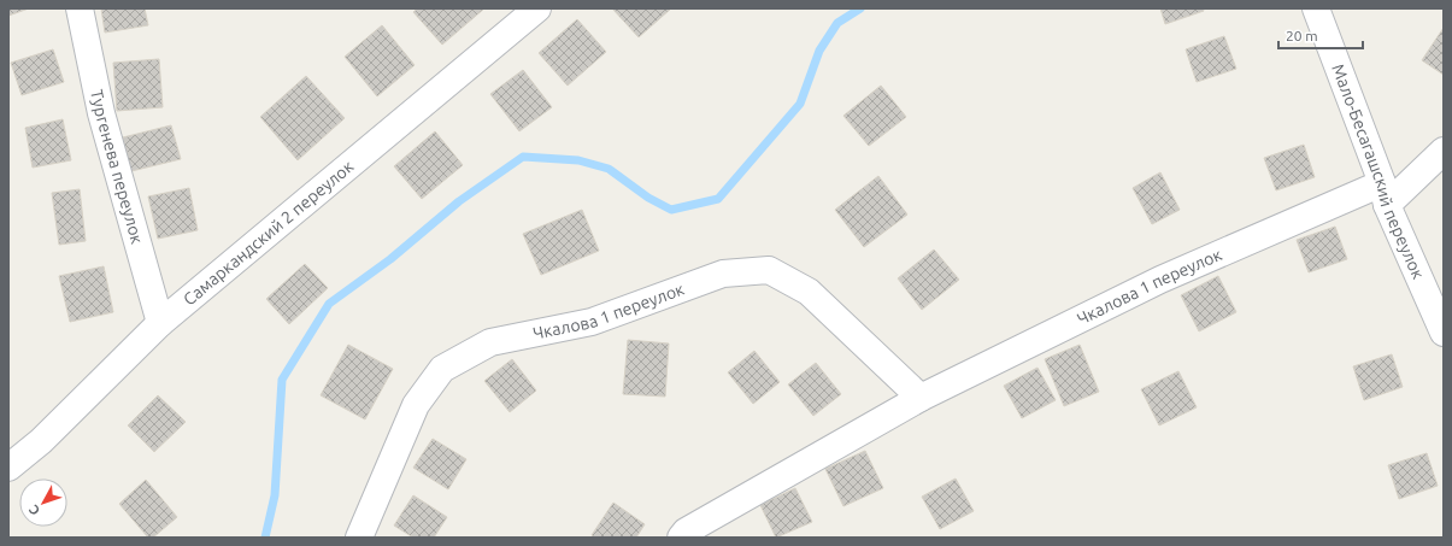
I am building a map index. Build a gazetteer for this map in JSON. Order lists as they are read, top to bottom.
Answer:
{
  "streets": {
    "street": [
      "Тургенева переулок",
      "Мало-Бесагашский переулок",
      "Самаркандский 2 переулок",
      "Чкалова 1 переулок"
    ]
  },
  "crossings": [
    ["Тургенева переулок", "Самаркандский 2 переулок"],
    ["Мало-Бесагашский переулок", "Чкалова 1 переулок"]
  ],
  "scale_bar": "20 m",
  "north": "bottom left"
}
